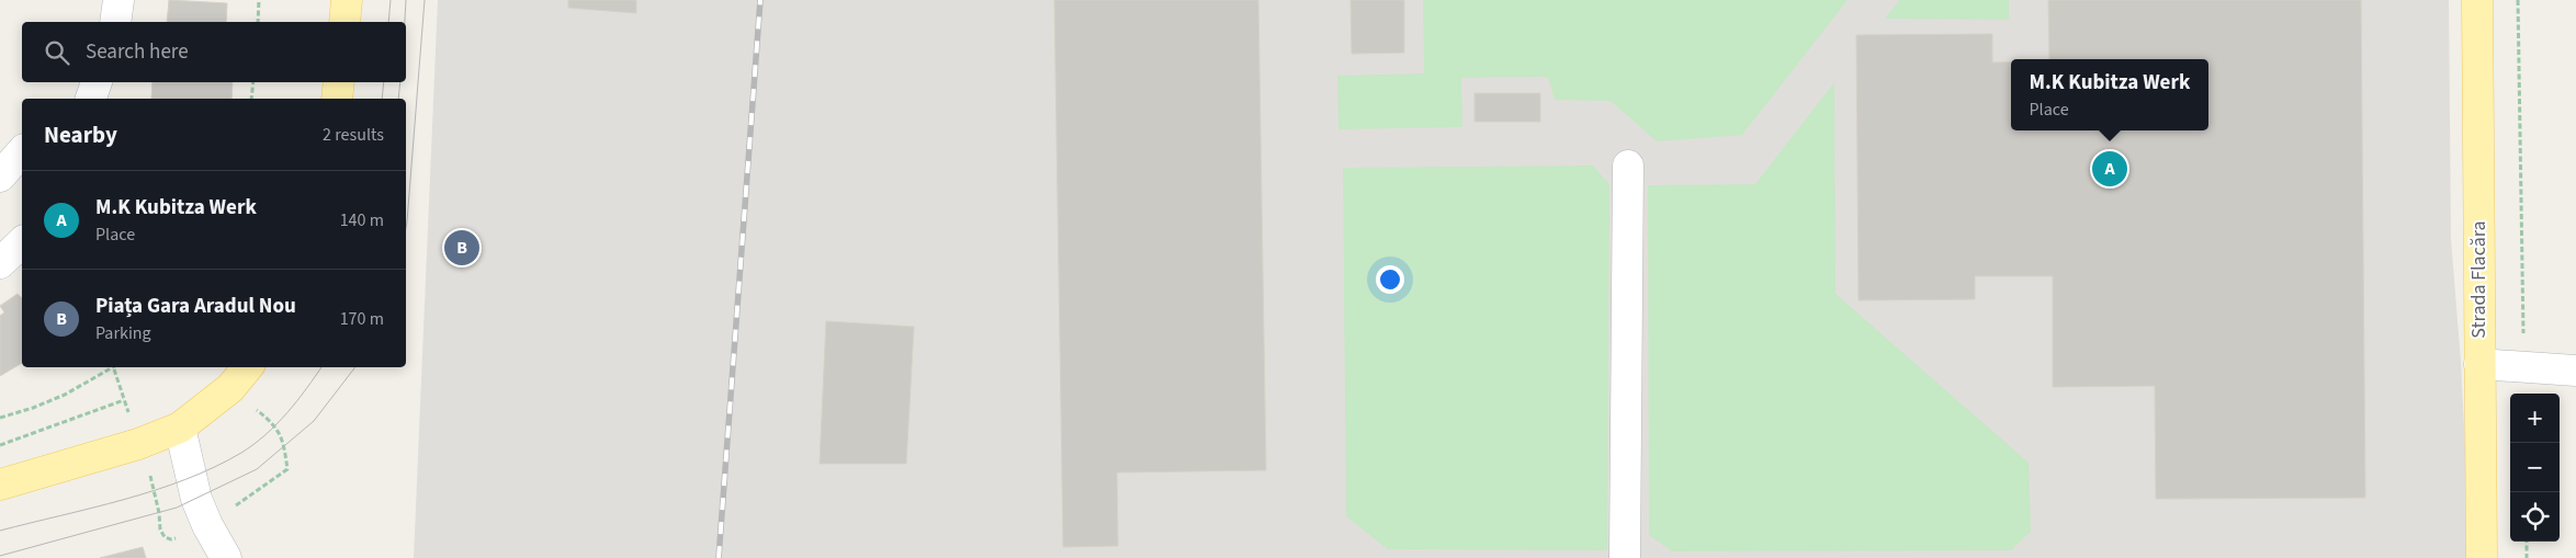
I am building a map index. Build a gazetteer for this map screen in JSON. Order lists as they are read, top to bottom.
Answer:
{
  "streets": {
    "main road": ["Strada Flacăra"]
  },
  "page": {
    "search": "Search here",
    "popup": ["M.K Kubitza Werk", "Place"],
    "heading": ["Nearby", "2 results"],
    "pins": ["A", "B"],
    "list": [
      {
        "mark": "A",
        "name": "M.K Kubitza Werk",
        "note": "Place",
        "value": "140 m"
      },
      {
        "mark": "B",
        "name": "Piața Gara Aradul Nou",
        "note": "Parking",
        "value": "170 m"
      }
    ],
    "map_buttons": ["+", "−"]
  }
}
